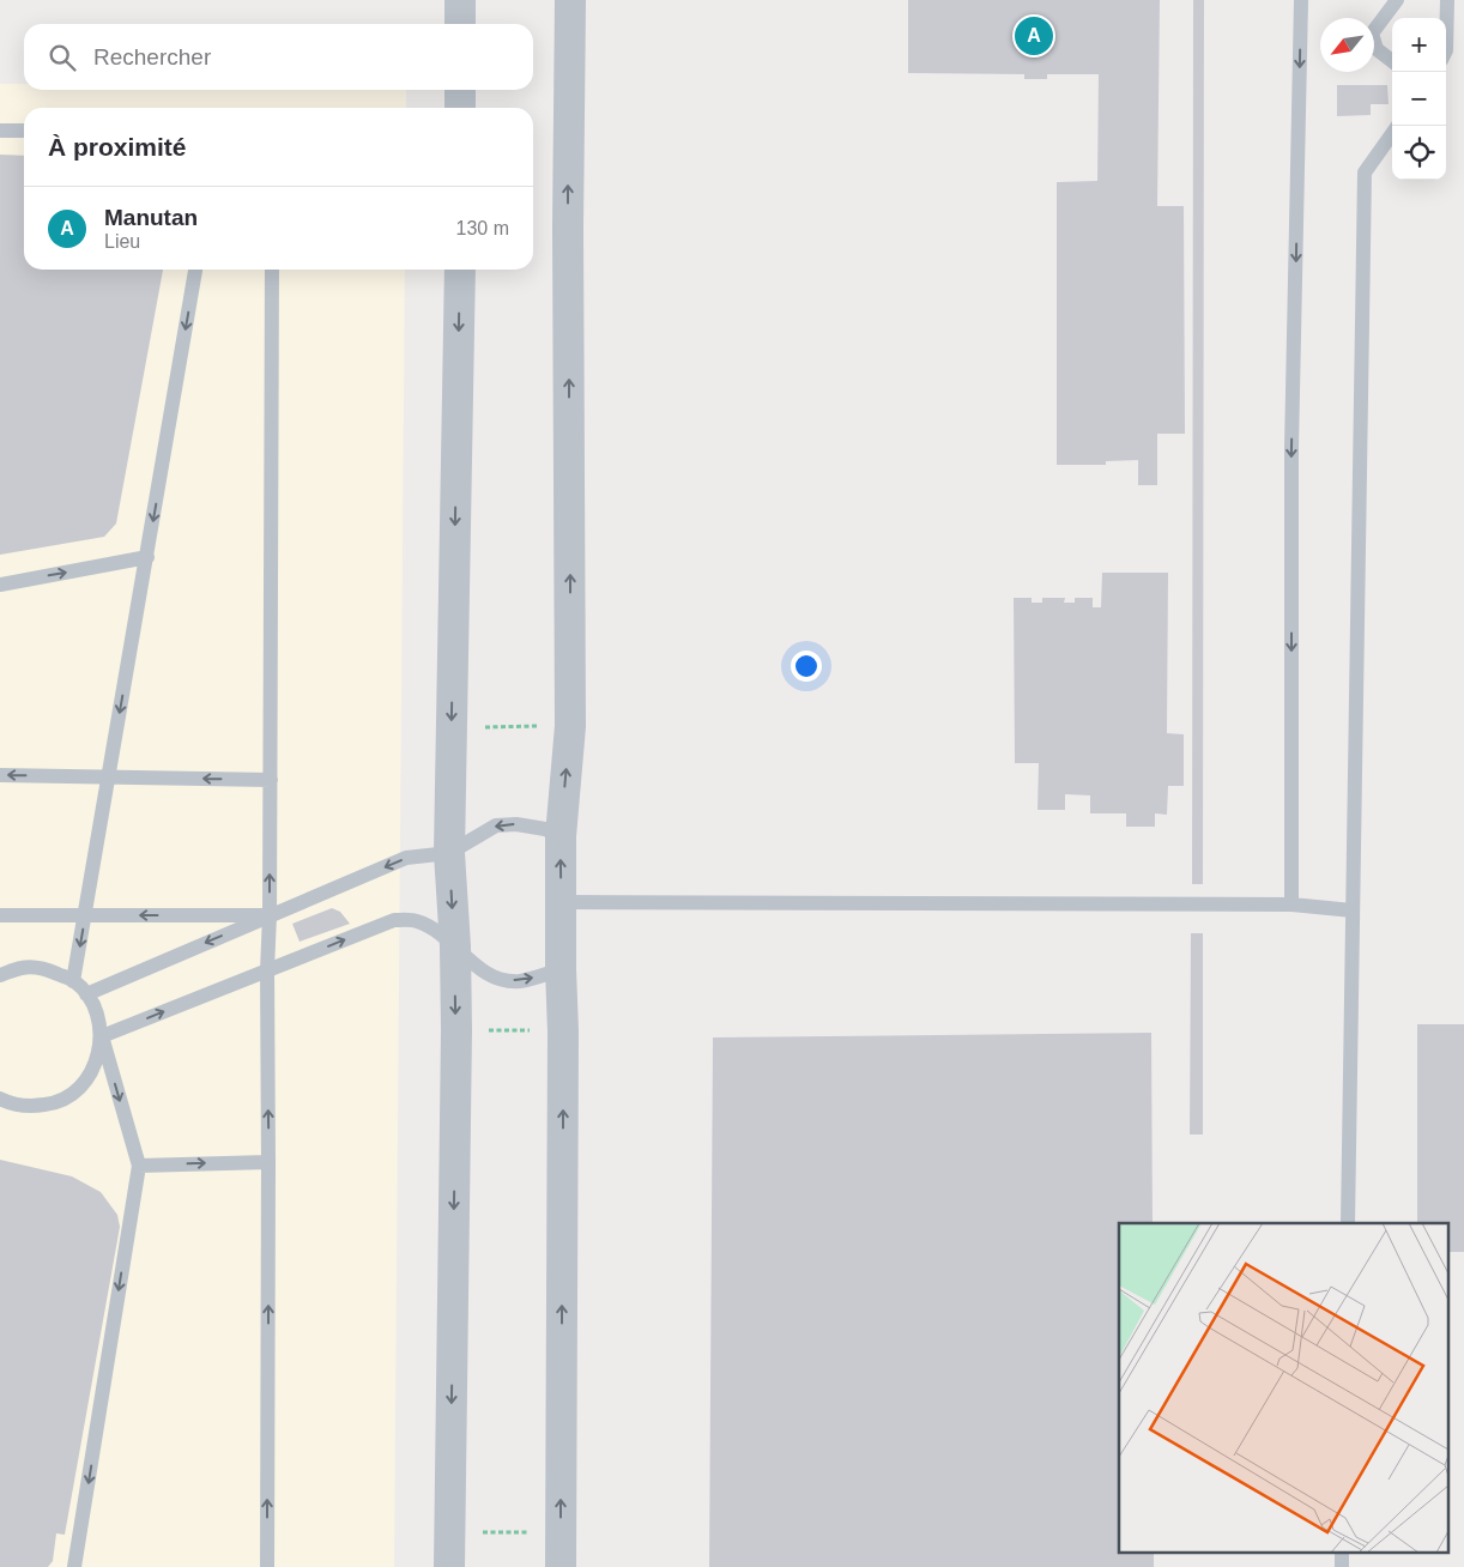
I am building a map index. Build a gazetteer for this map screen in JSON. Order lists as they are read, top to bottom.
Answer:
{
  "north": "bottom left",
  "page": {
    "pins": "A",
    "map_buttons": ["+", "−"],
    "search": "Rechercher",
    "heading": "À proximité",
    "list": [
      {
        "mark": "A",
        "name": "Manutan",
        "note": "Lieu",
        "value": "130 m"
      }
    ]
  }
}
